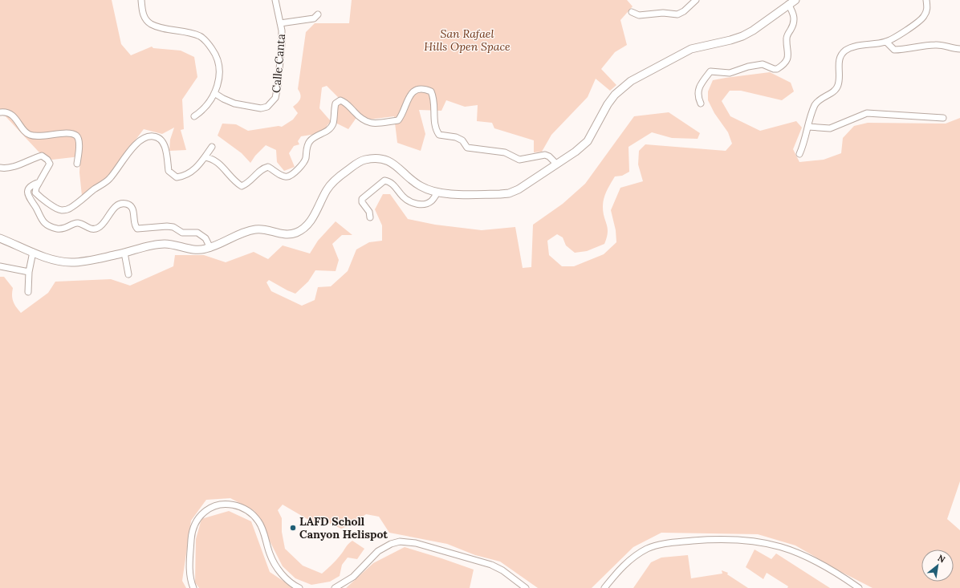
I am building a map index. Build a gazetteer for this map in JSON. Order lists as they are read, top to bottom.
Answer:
{
  "streets": {
    "street": ["Calle Canta"]
  },
  "parks": ["San Rafael Hills Open Space"],
  "places": ["LAFD Scholl Canyon Helispot"],
  "north": "top right"
}
